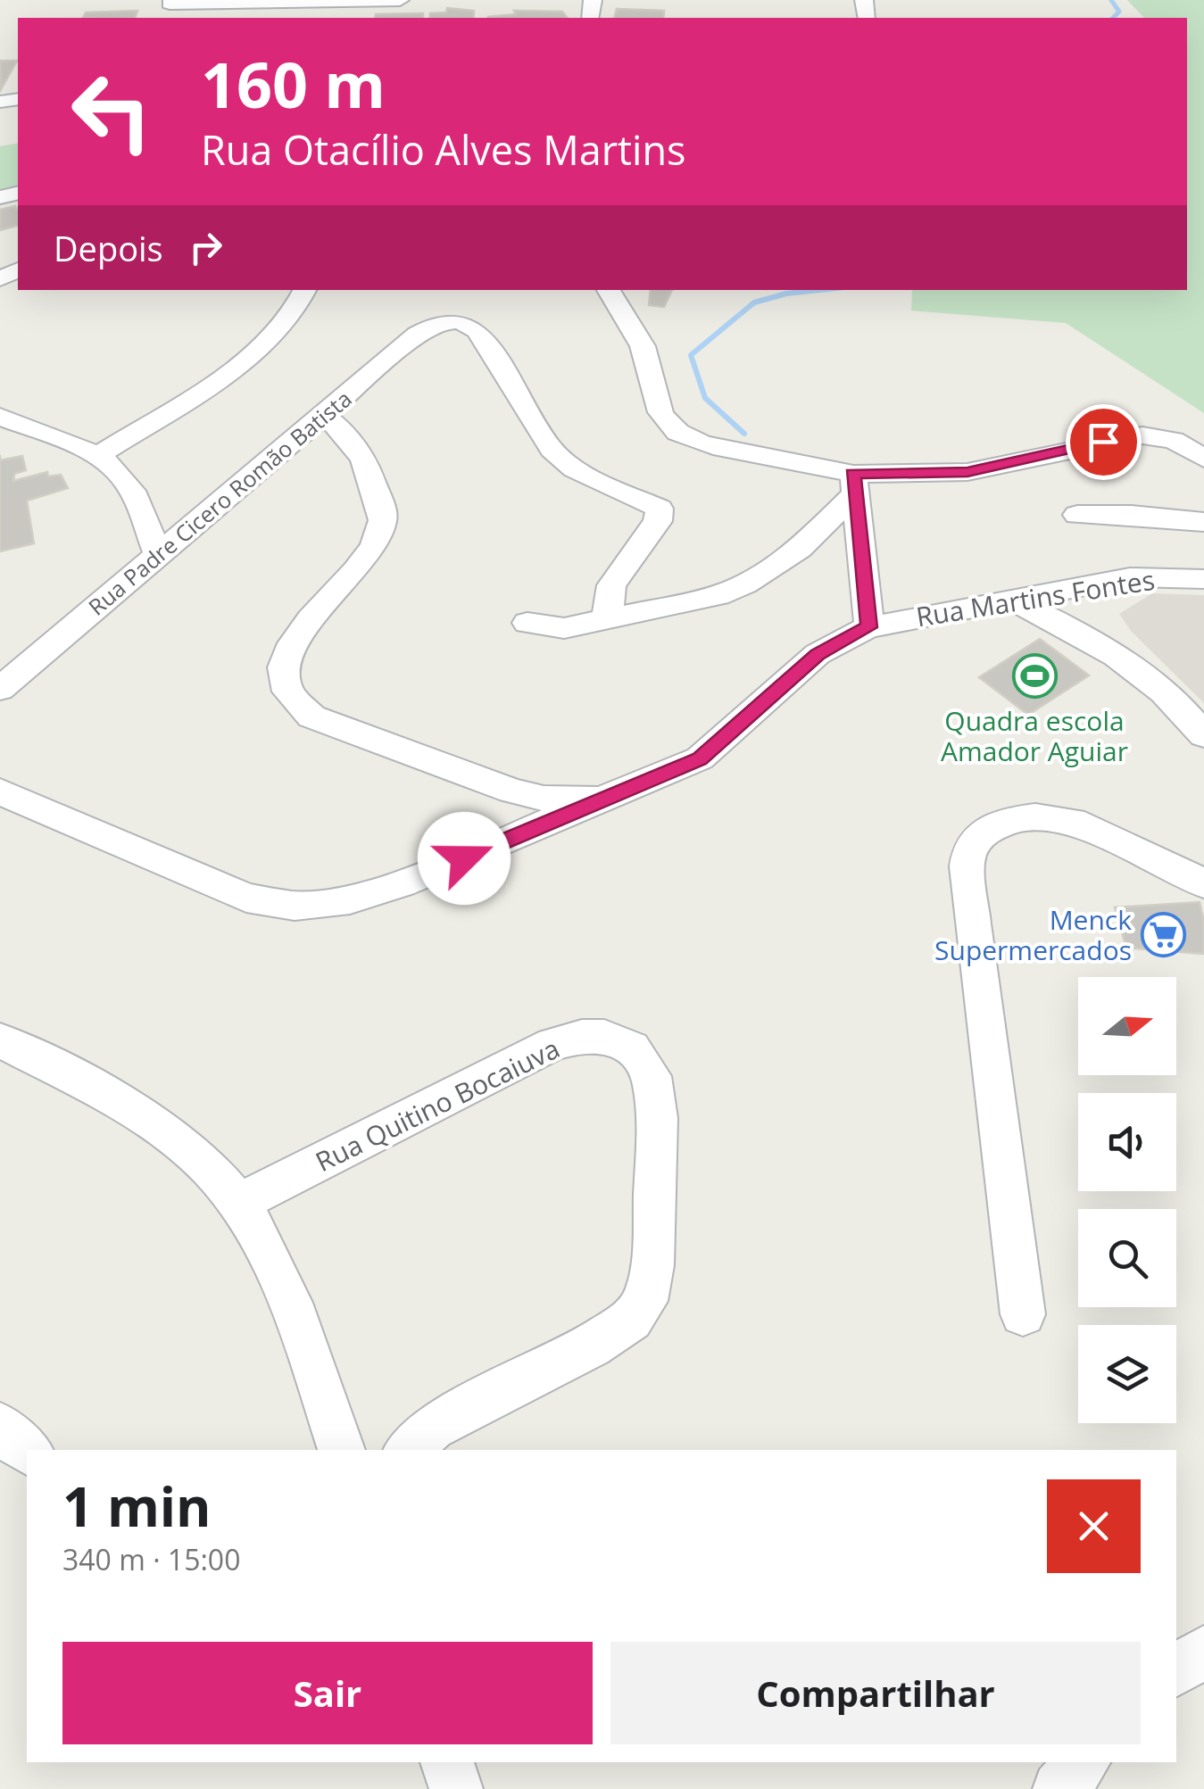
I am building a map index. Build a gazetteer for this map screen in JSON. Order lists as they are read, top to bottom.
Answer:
{
  "streets": {
    "street": ["Rua Padre Cicero Romão Batista", "Rua Martins Fontes", "Rua Quitino Bocaiuva"]
  },
  "places": {
    "sports": ["Quadra escola Amador Aguiar"],
    "supermarket": ["Menck Supermercados"]
  },
  "north": "right",
  "page": {
    "turn": ["160 m", "Rua Otacílio Alves Martins"],
    "then": "Depois",
    "heading": ["1 min", "340 m · 15:00"],
    "buttons": ["Sair", "Compartilhar"]
  }
}
